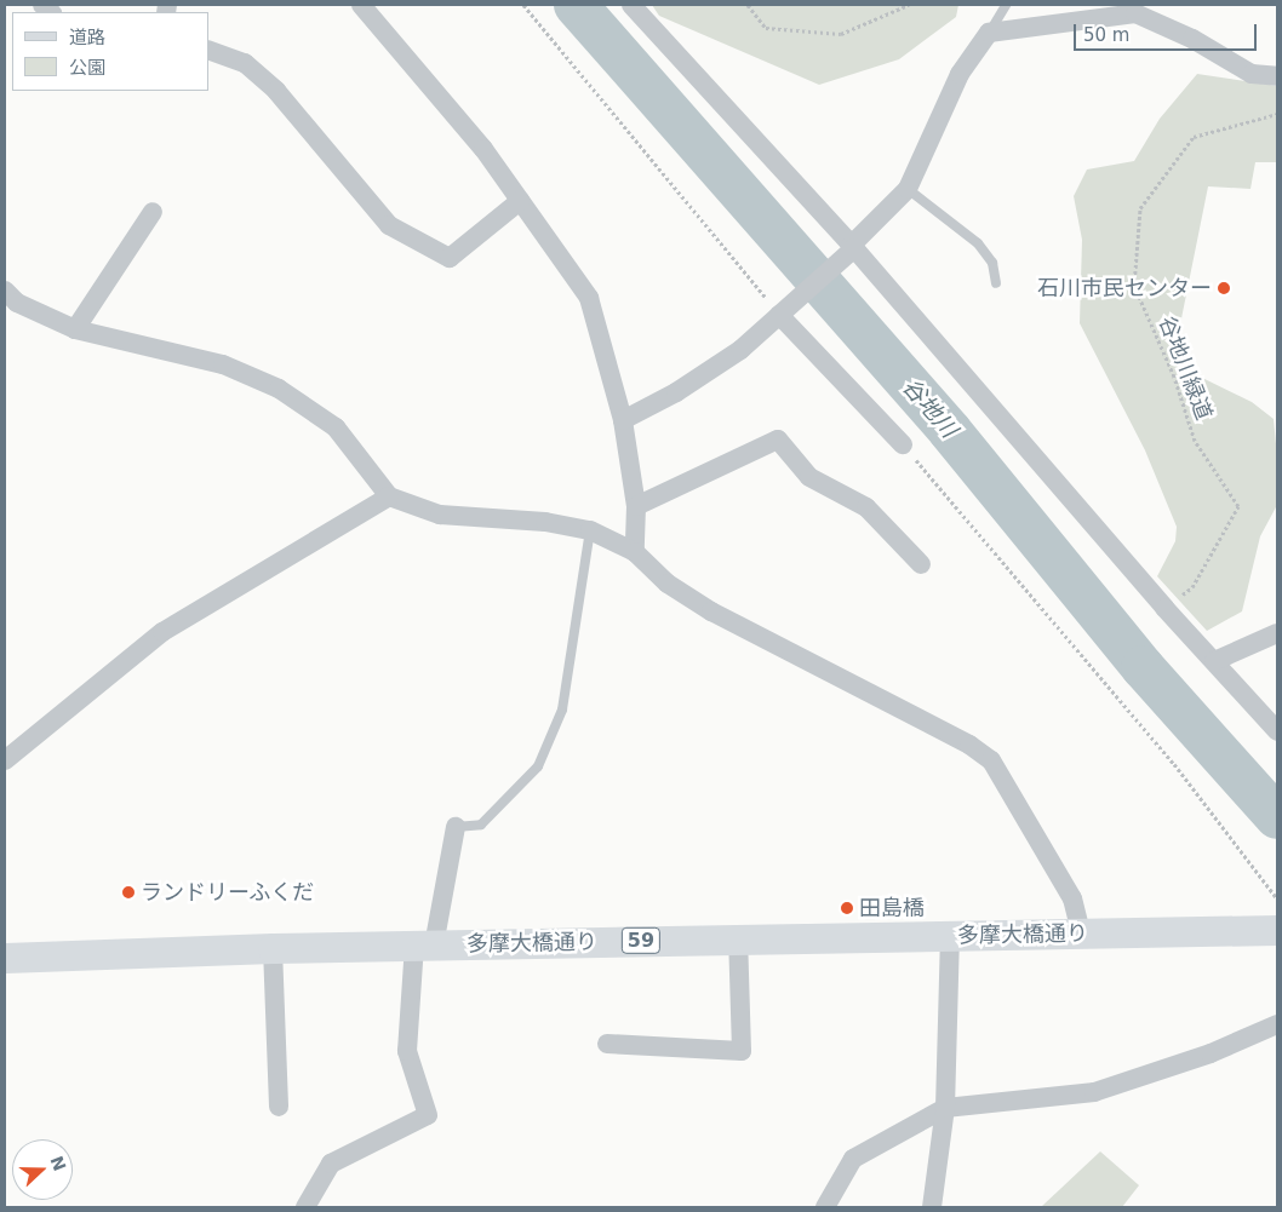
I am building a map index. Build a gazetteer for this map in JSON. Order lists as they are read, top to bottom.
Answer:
{
  "streets": {
    "main road": ["多摩大橋通り", "59"],
    "path": ["谷地川緑道"]
  },
  "water": ["谷地川"],
  "places": ["石川市民センター", "ランドリーふくだ", "田島橋"],
  "legend": ["道路", "公園"],
  "scale_bar": "50 m",
  "north": "right"
}
